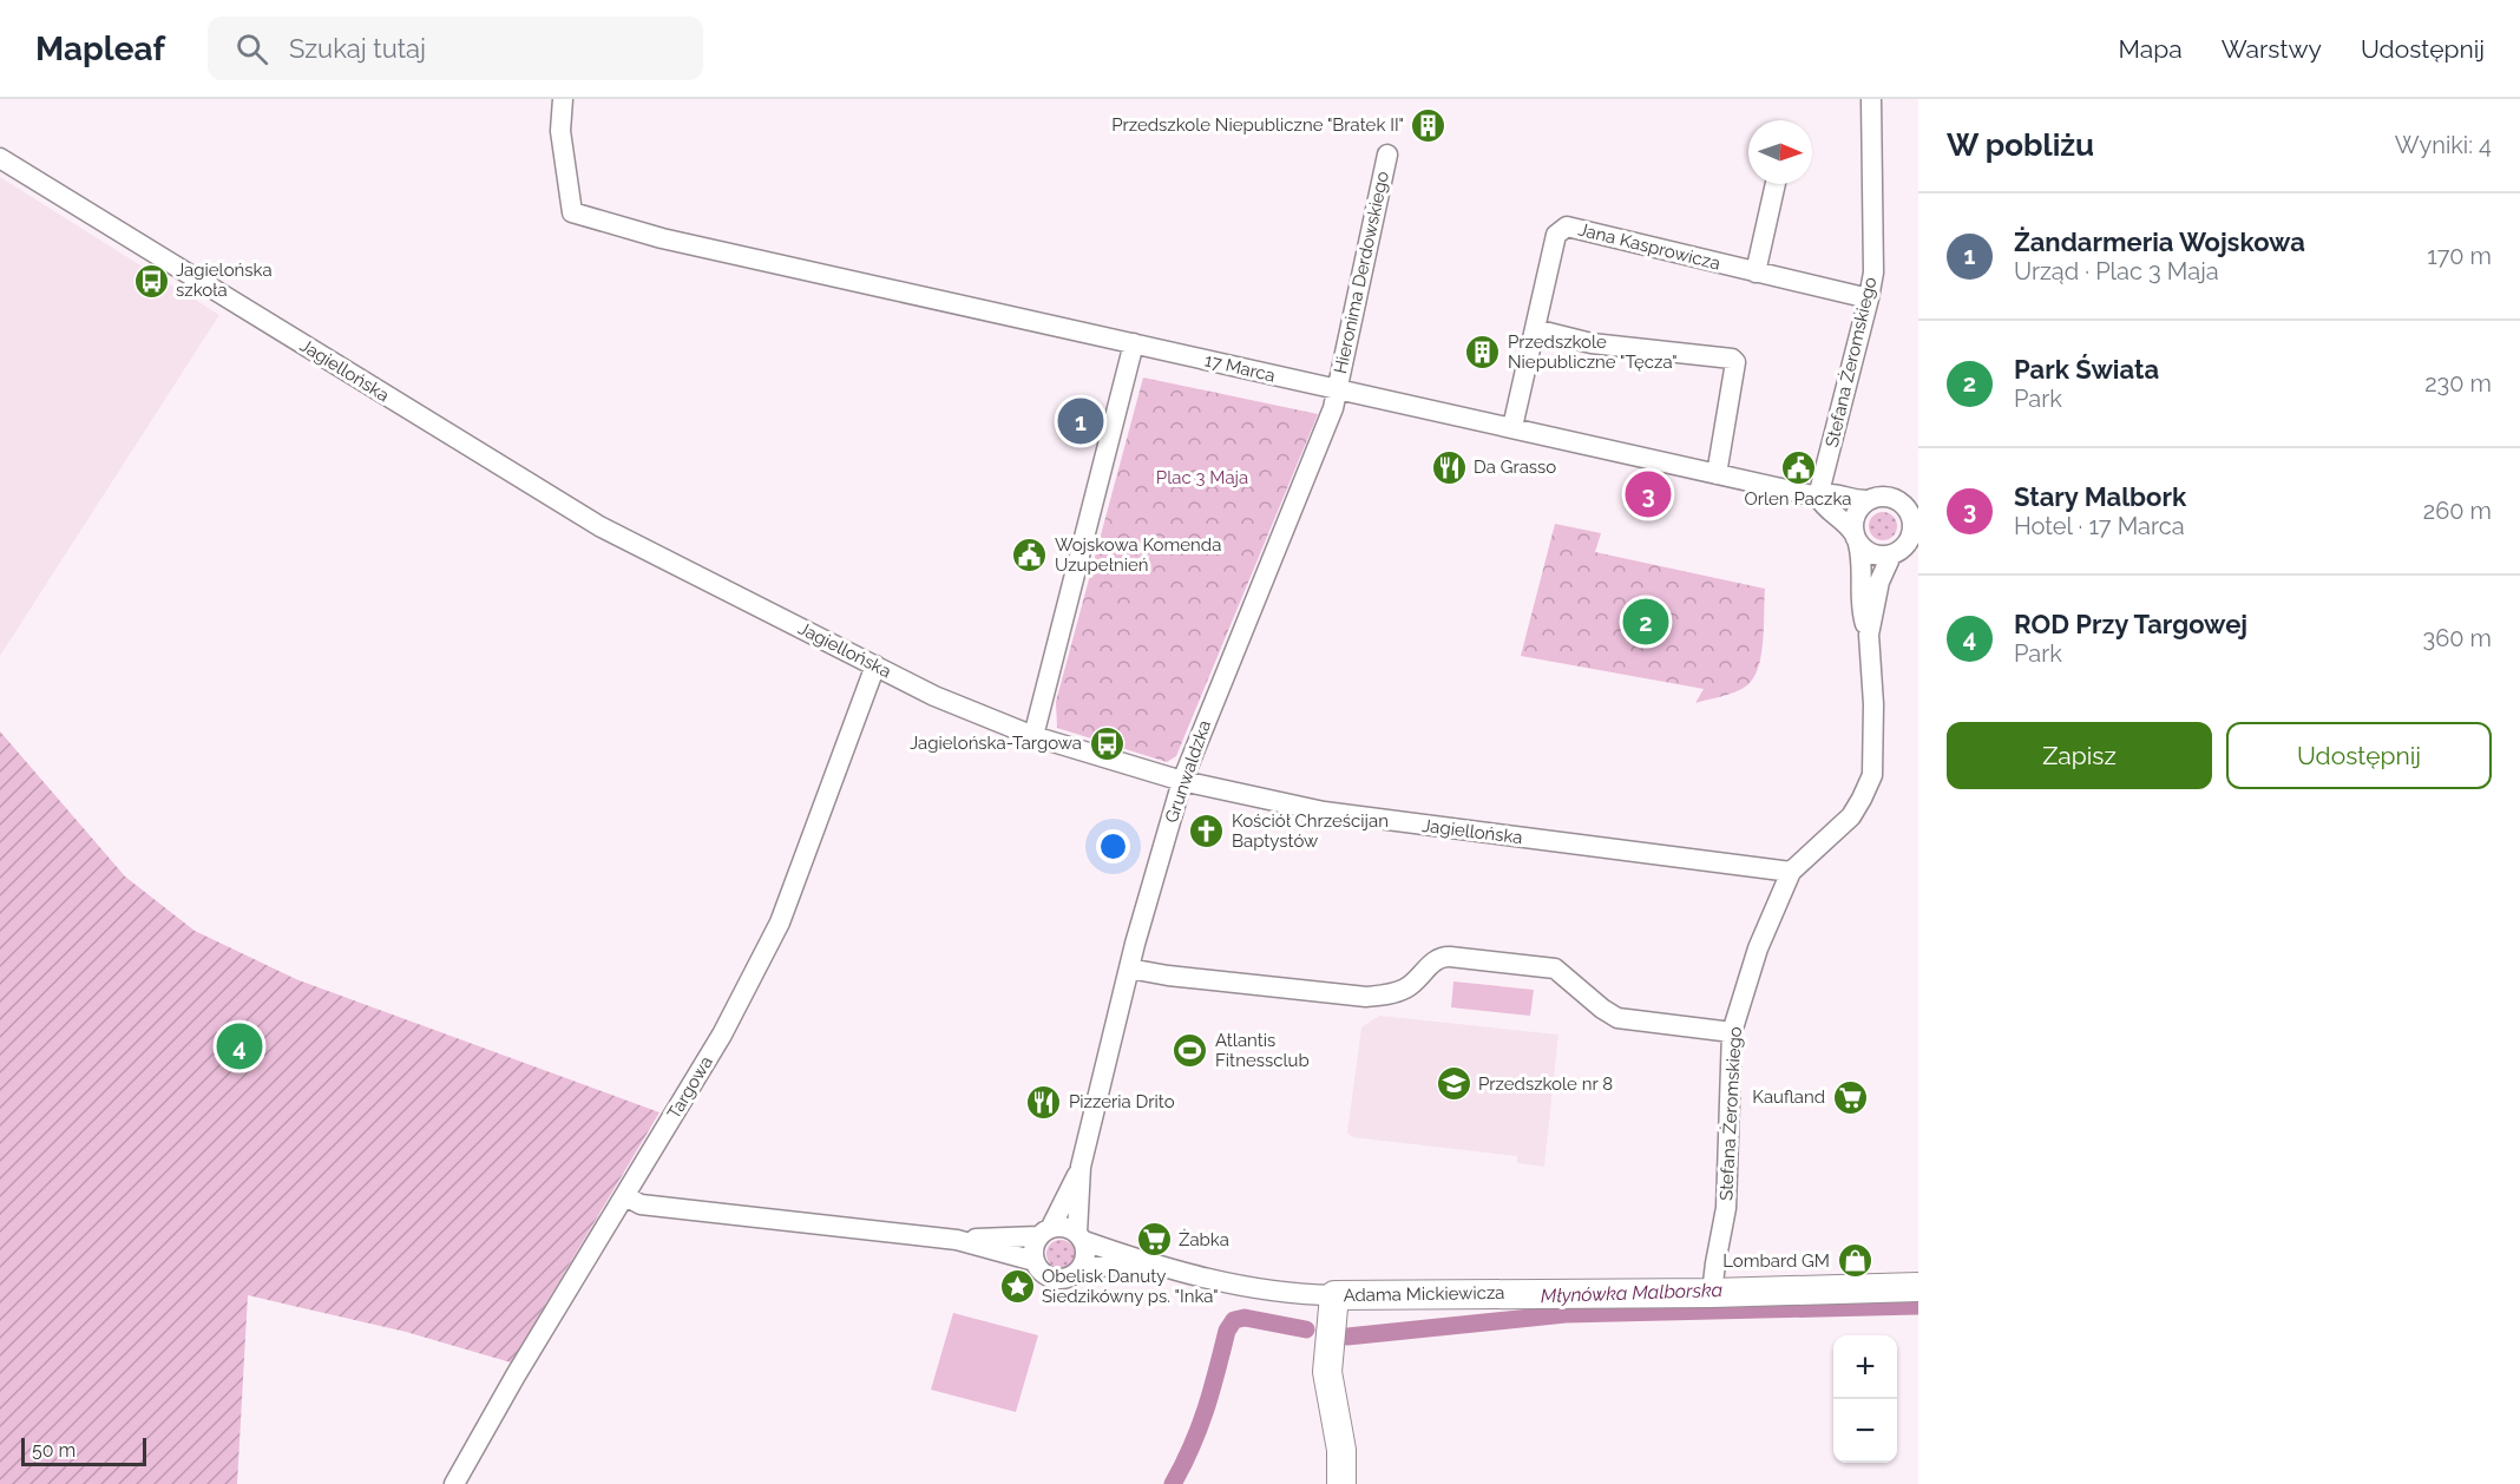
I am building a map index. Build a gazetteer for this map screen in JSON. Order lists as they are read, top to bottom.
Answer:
{
  "streets": {
    "street": [
      "Jana Kasprowicza",
      "Hieronima Derdowskiego",
      "Stefana Żeromskiego",
      "17 Marca",
      "Jagiellońska",
      "Grunwaldzka",
      "Targowa",
      "Adama Mickiewicza"
    ]
  },
  "crossings": [
    ["Jana Kasprowicza", "Stefana Żeromskiego"],
    ["Jana Kasprowicza", "17 Marca"],
    ["Hieronima Derdowskiego", "17 Marca"],
    ["Hieronima Derdowskiego", "Grunwaldzka"],
    ["Stefana Żeromskiego", "17 Marca"],
    ["Stefana Żeromskiego", "Jagiellońska"],
    ["Stefana Żeromskiego", "Adama Mickiewicza"],
    ["17 Marca", "Grunwaldzka"],
    ["Jagiellońska", "Grunwaldzka"],
    ["Jagiellońska", "Targowa"],
    ["Grunwaldzka", "Adama Mickiewicza"]
  ],
  "water": ["Młynówka Malborska"],
  "parks": ["Plac 3 Maja"],
  "places": {
    "building": ["Przedszkole Niepubliczne \"Bratek II\"", "Przedszkole Niepubliczne \"Tęcza\""],
    "bus stop": ["Jagielońska szkoła", "Jagielońska-Targowa"],
    "restaurant": ["Da Grasso", "Pizzeria Drito"],
    "public building": ["Orlen Paczka", "Wojskowa Komenda Uzupełnień"],
    "church": ["Kościół Chrześcijan Baptystów"],
    "sports": ["Atlantis Fitnessclub"],
    "school or university": ["Przedszkole nr 8"],
    "supermarket": ["Kaufland", "Żabka"],
    "shop": ["Lombard GM"],
    "place": ["Obelisk Danuty Siedzikówny ps. \"Inka\""]
  },
  "scale_bar": "50 m",
  "north": "right",
  "page": {
    "header": "Mapleaf",
    "search": "Szukaj tutaj",
    "nav": ["Mapa", "Warstwy", "Udostępnij"],
    "heading": ["W pobliżu", "Wyniki: 4"],
    "list": [
      {
        "mark": "1",
        "name": "Żandarmeria Wojskowa",
        "note": "Urząd · Plac 3 Maja",
        "value": "170 m"
      },
      {
        "mark": "2",
        "name": "Park Świata",
        "note": "Park",
        "value": "230 m"
      },
      {
        "mark": "3",
        "name": "Stary Malbork",
        "note": "Hotel · 17 Marca",
        "value": "260 m"
      },
      {
        "mark": "4",
        "name": "ROD Przy Targowej",
        "note": "Park",
        "value": "360 m"
      }
    ],
    "pins": [
      "1",
      "3",
      "2",
      "4"
    ],
    "buttons": ["Zapisz", "Udostępnij"],
    "map_buttons": ["+", "−"],
    "scale": "50 m"
  }
}
